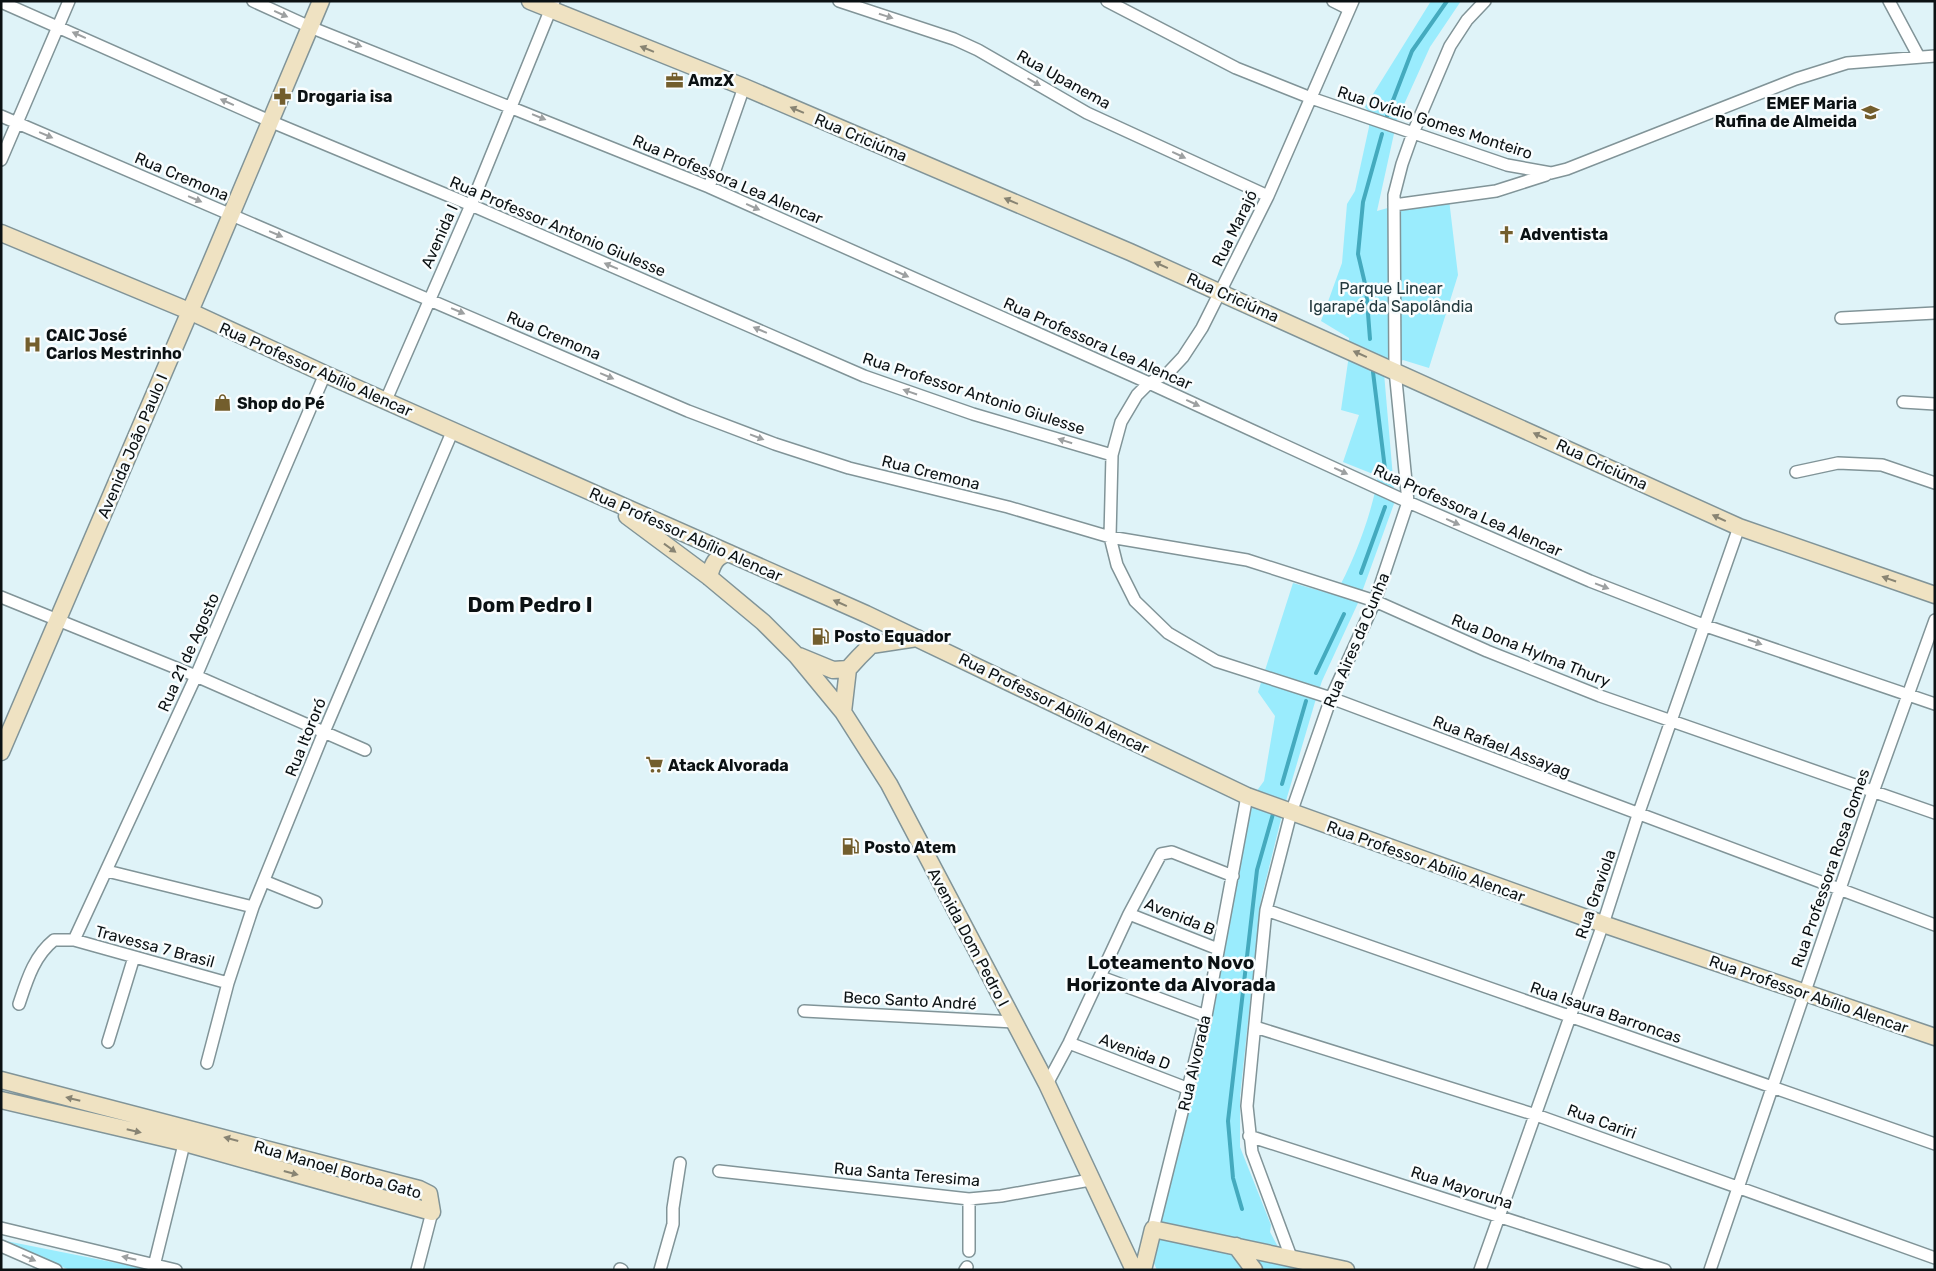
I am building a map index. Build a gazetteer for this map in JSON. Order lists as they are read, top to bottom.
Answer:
{
  "streets": {
    "street": [
      "Rua Upanema",
      "Rua Ovídio Gomes Monteiro",
      "Rua Criciúma",
      "Rua Cremona",
      "Rua Professora Lea Alencar",
      "Rua Professor Antonio Giulesse",
      "Rua Marajó",
      "Avenida I",
      "Rua Professor Abílio Alencar",
      "Avenida João Paulo I",
      "Rua Aires da Cunha",
      "Rua Dona Hylma Thury",
      "Rua 21 de Agosto",
      "Rua Itororó",
      "Rua Rafael Assayag",
      "Rua Professora Rosa Gomes",
      "Rua Graviola",
      "Avenida B",
      "Avenida Dom Pedro I",
      "Travessa 7 Brasil",
      "Beco Santo André",
      "Rua Isaura Barroncas",
      "Avenida D",
      "Rua Alvorada",
      "Rua Cariri",
      "Rua Manoel Borba Gato",
      "Rua Santa Teresima",
      "Rua Mayoruna"
    ]
  },
  "crossings": [
    ["Rua Upanema", "Rua Marajó"],
    ["Rua Ovídio Gomes Monteiro", "Rua Marajó"],
    ["Rua Ovídio Gomes Monteiro", "Rua Aires da Cunha"],
    ["Rua Criciúma", "Rua Marajó"],
    ["Rua Criciúma", "Avenida I"],
    ["Rua Criciúma", "Rua Aires da Cunha"],
    ["Rua Criciúma", "Rua Graviola"],
    ["Rua Cremona", "Rua Marajó"],
    ["Rua Cremona", "Avenida I"],
    ["Rua Cremona", "Avenida João Paulo I"],
    ["Rua Cremona", "Rua Dona Hylma Thury"],
    ["Rua Cremona", "Rua Rafael Assayag"],
    ["Rua Professora Lea Alencar", "Rua Marajó"],
    ["Rua Professora Lea Alencar", "Avenida I"],
    ["Rua Professora Lea Alencar", "Avenida João Paulo I"],
    ["Rua Professora Lea Alencar", "Rua Aires da Cunha"],
    ["Rua Professora Lea Alencar", "Rua Professora Rosa Gomes"],
    ["Rua Professora Lea Alencar", "Rua Graviola"],
    ["Rua Professor Antonio Giulesse", "Rua Marajó"],
    ["Rua Professor Antonio Giulesse", "Avenida I"],
    ["Rua Professor Antonio Giulesse", "Avenida João Paulo I"],
    ["Rua Marajó", "Rua Dona Hylma Thury"],
    ["Rua Marajó", "Rua Rafael Assayag"],
    ["Avenida I", "Rua Professor Abílio Alencar"],
    ["Rua Professor Abílio Alencar", "Avenida João Paulo I"],
    ["Rua Professor Abílio Alencar", "Rua Aires da Cunha"],
    ["Rua Professor Abílio Alencar", "Rua 21 de Agosto"],
    ["Rua Professor Abílio Alencar", "Rua Itororó"],
    ["Rua Professor Abílio Alencar", "Rua Professora Rosa Gomes"],
    ["Rua Professor Abílio Alencar", "Rua Graviola"],
    ["Rua Professor Abílio Alencar", "Avenida Dom Pedro I"],
    ["Rua Professor Abílio Alencar", "Rua Alvorada"],
    ["Rua Aires da Cunha", "Rua Dona Hylma Thury"],
    ["Rua Aires da Cunha", "Rua Rafael Assayag"],
    ["Rua Aires da Cunha", "Rua Isaura Barroncas"],
    ["Rua Aires da Cunha", "Rua Cariri"],
    ["Rua Aires da Cunha", "Rua Mayoruna"],
    ["Rua Dona Hylma Thury", "Rua Rafael Assayag"],
    ["Rua Dona Hylma Thury", "Rua Professora Rosa Gomes"],
    ["Rua Dona Hylma Thury", "Rua Graviola"],
    ["Rua 21 de Agosto", "Travessa 7 Brasil"],
    ["Rua Itororó", "Travessa 7 Brasil"],
    ["Rua Rafael Assayag", "Rua Professora Rosa Gomes"],
    ["Rua Rafael Assayag", "Rua Graviola"],
    ["Rua Professora Rosa Gomes", "Rua Isaura Barroncas"],
    ["Rua Professora Rosa Gomes", "Rua Cariri"],
    ["Rua Graviola", "Rua Isaura Barroncas"],
    ["Rua Graviola", "Rua Cariri"],
    ["Rua Graviola", "Rua Mayoruna"],
    ["Avenida B", "Rua Alvorada"],
    ["Avenida Dom Pedro I", "Beco Santo André"],
    ["Avenida Dom Pedro I", "Rua Santa Teresima"],
    ["Avenida D", "Rua Alvorada"]
  ],
  "one_way": [
    "Rua Upanema",
    "Rua Criciúma",
    "Rua Cremona",
    "Rua Professora Lea Alencar",
    "Rua Professor Antonio Giulesse"
  ],
  "districts": ["Dom Pedro I", "Loteamento Novo Horizonte da Alvorada"],
  "parks": ["Parque Linear Igarapé da Sapolândia"],
  "places": {
    "office": ["AmzX"],
    "pharmacy": ["Drogaria isa"],
    "school or university": ["EMEF Maria Rufina de Almeida"],
    "church": ["Adventista"],
    "hospital": ["CAIC José Carlos Mestrinho"],
    "shop": ["Shop do Pé"],
    "fuel station": ["Posto Equador", "Posto Atem"],
    "supermarket": ["Atack Alvorada"]
  }
}
